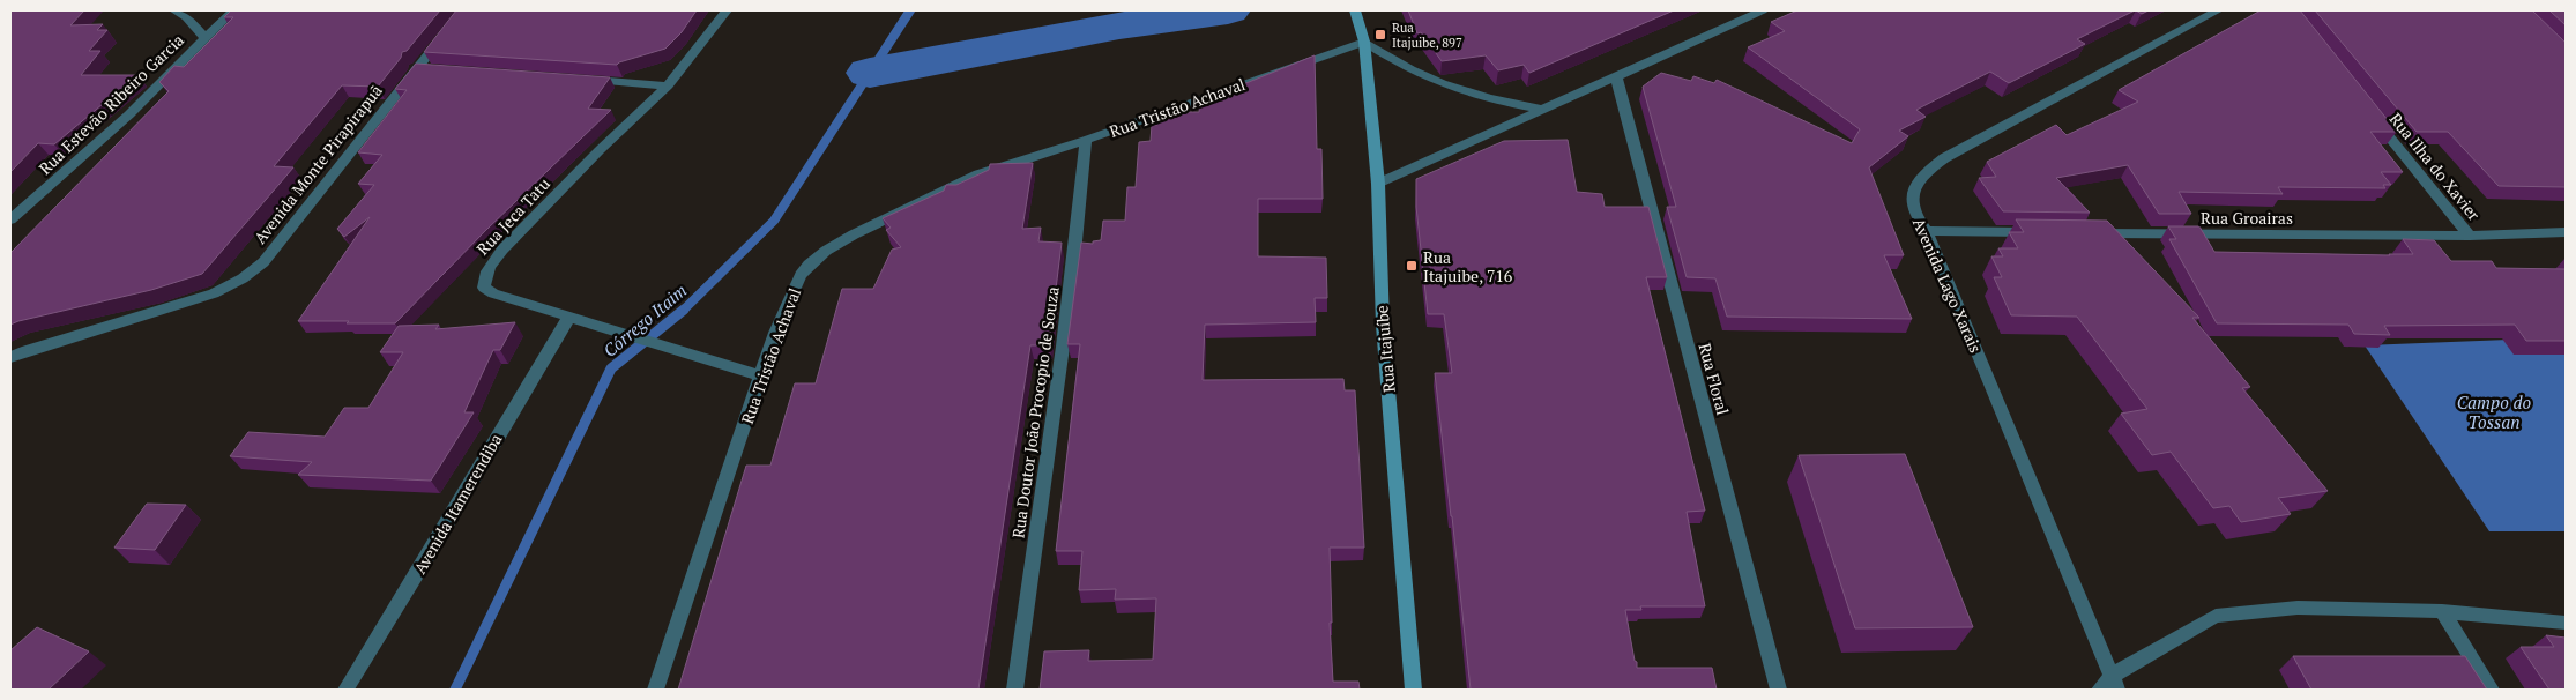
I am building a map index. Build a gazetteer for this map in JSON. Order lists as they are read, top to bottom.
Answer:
{
  "streets": {
    "main road": ["Rua Itajuíbe"],
    "street": [
      "Rua Estevão Ribeiro Garcia",
      "Rua Tristão Achaval",
      "Avenida Monte Pirapirapuã",
      "Rua Ilha do Xavier",
      "Rua Jeca Tatu",
      "Rua Groairas",
      "Avenida Lago Xarais",
      "Rua Floral",
      "Rua Doutor João Procopio de Souza",
      "Avenida Itamerendiba"
    ]
  },
  "crossings": [
    ["Rua Tristão Achaval", "Rua Jeca Tatu"],
    ["Rua Tristão Achaval", "Rua Itajuíbe"],
    ["Rua Tristão Achaval", "Rua Doutor João Procopio de Souza"],
    ["Rua Ilha do Xavier", "Rua Groairas"],
    ["Rua Jeca Tatu", "Avenida Itamerendiba"]
  ],
  "water": ["Córrego Itaim", "Campo do Tossan"],
  "places": {
    "transit": ["Rua Itajuibe, 897", "Rua Itajuibe, 716"]
  }
}
